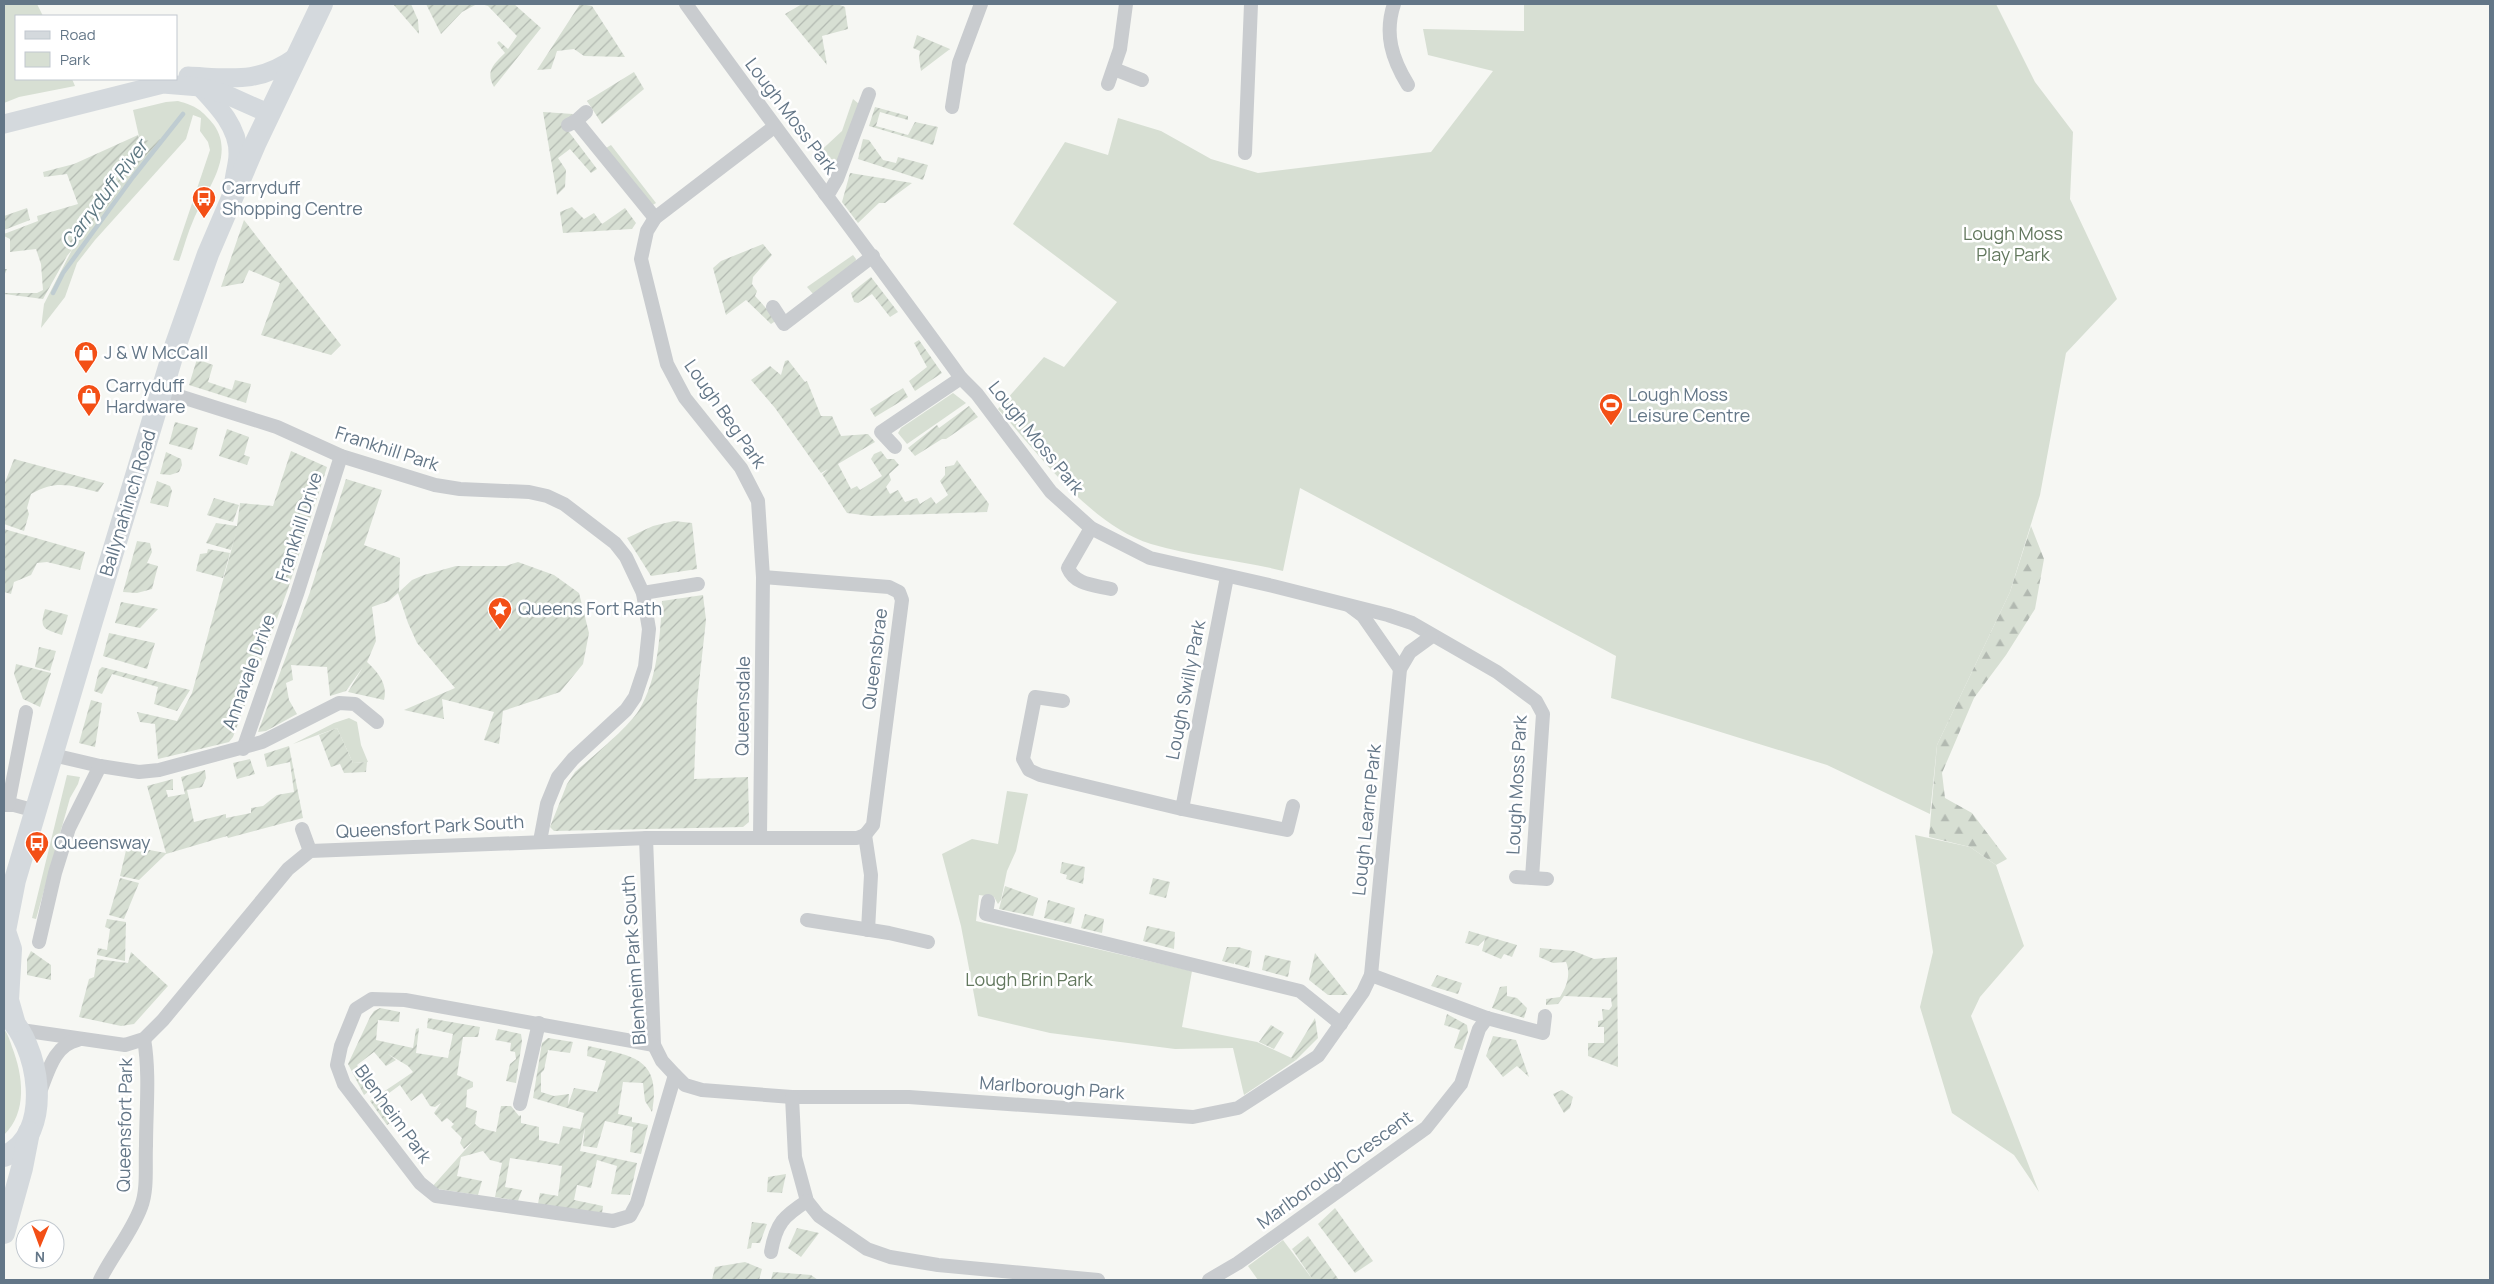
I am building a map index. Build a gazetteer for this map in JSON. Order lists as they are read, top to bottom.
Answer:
{
  "streets": {
    "highway": ["Ballynahinch Road"],
    "street": [
      "Lough Moss Park",
      "Lough Beg Park",
      "Frankhill Park",
      "Frankhill Drive",
      "Queensbrae",
      "Annavale Drive",
      "Lough Swilly Park",
      "Queensdale",
      "Lough Learne Park",
      "Queensfort Park South",
      "Blenheim Park South",
      "Marlborough Park",
      "Blenheim Park",
      "Queensfort Park",
      "Marlborough Crescent"
    ]
  },
  "crossings": [
    ["Lough Moss Park", "Lough Beg Park"],
    ["Lough Moss Park", "Lough Swilly Park"],
    ["Lough Moss Park", "Lough Learne Park"],
    ["Lough Beg Park", "Queensbrae"],
    ["Lough Beg Park", "Queensdale"],
    ["Frankhill Park", "Ballynahinch Road"],
    ["Frankhill Park", "Frankhill Drive"],
    ["Frankhill Park", "Queensfort Park South"],
    ["Frankhill Drive", "Annavale Drive"],
    ["Queensbrae", "Queensdale"],
    ["Queensbrae", "Queensfort Park South"],
    ["Queensdale", "Queensfort Park South"],
    ["Lough Learne Park", "Marlborough Park"],
    ["Queensfort Park South", "Blenheim Park South"],
    ["Blenheim Park South", "Marlborough Park"],
    ["Blenheim Park South", "Blenheim Park"],
    ["Marlborough Park", "Blenheim Park"]
  ],
  "water": ["Carryduff River"],
  "parks": ["Lough Moss Play Park", "Lough Brin Park"],
  "places": {
    "bus stop": ["Carryduff Shopping Centre", "Queensway"],
    "shop": ["J & W McCall", "Carryduff Hardware"],
    "sports": ["Lough Moss Leisure Centre"],
    "place": ["Queens Fort Rath"]
  },
  "legend": ["Road", "Park"],
  "north": "bottom"
}
